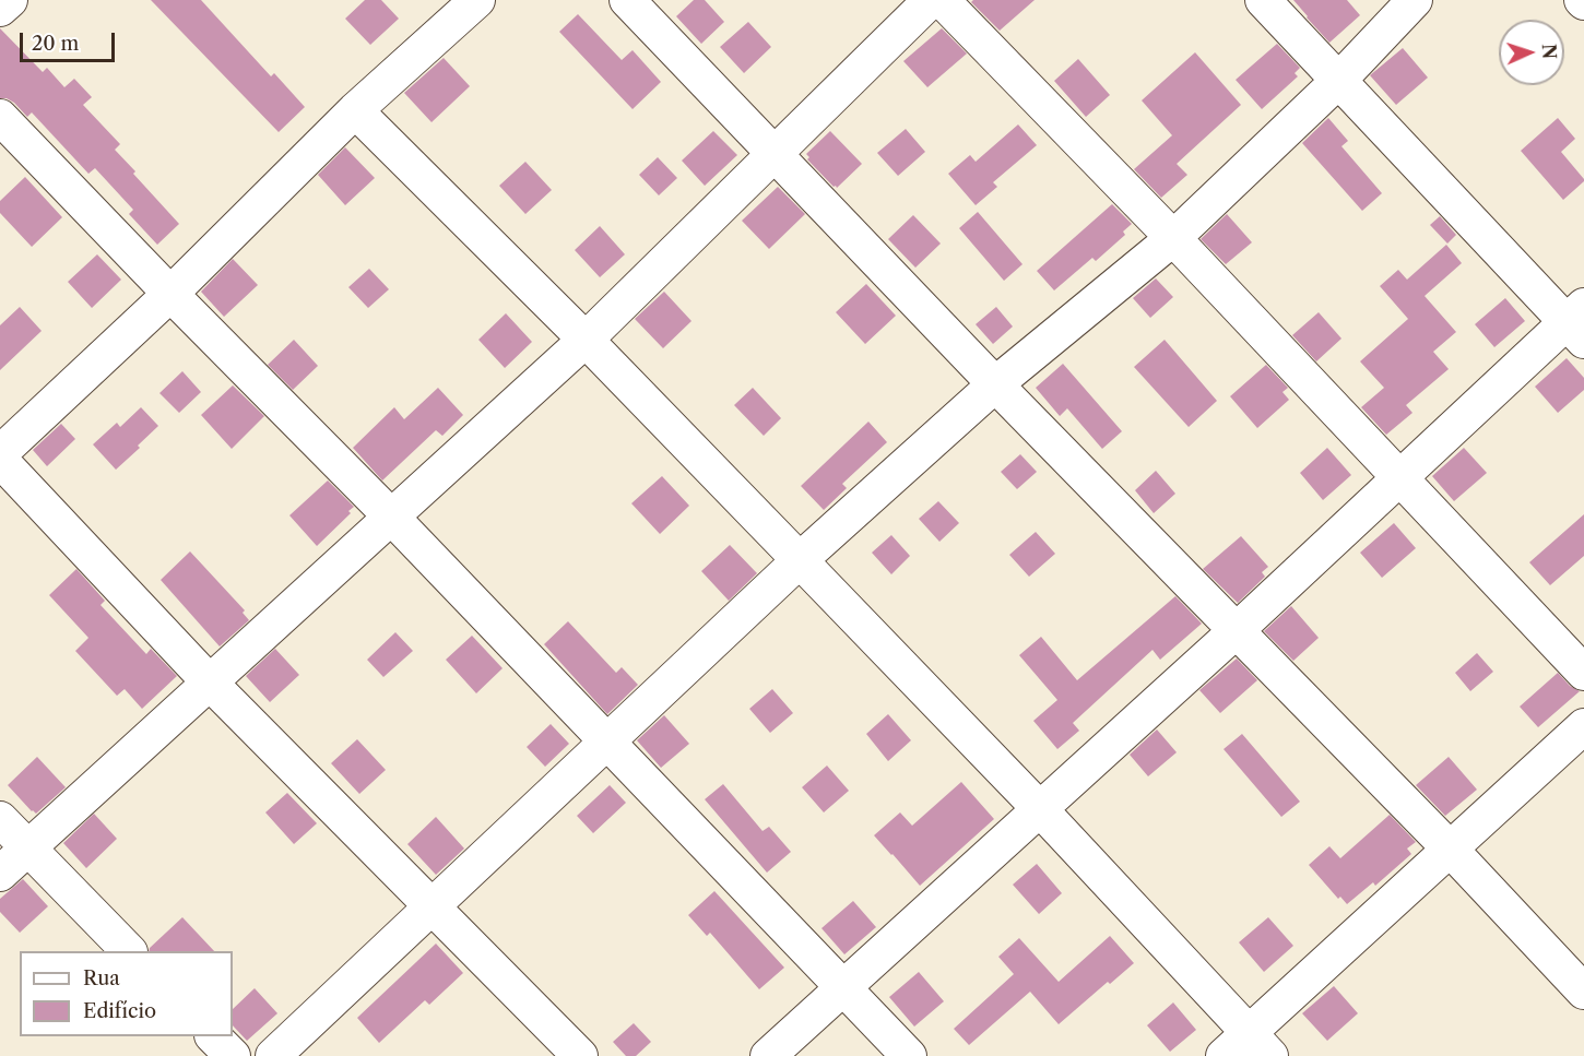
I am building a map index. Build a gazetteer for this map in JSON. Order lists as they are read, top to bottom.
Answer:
{
  "legend": ["Rua", "Edifício"],
  "scale_bar": "20 m",
  "north": "right"
}
